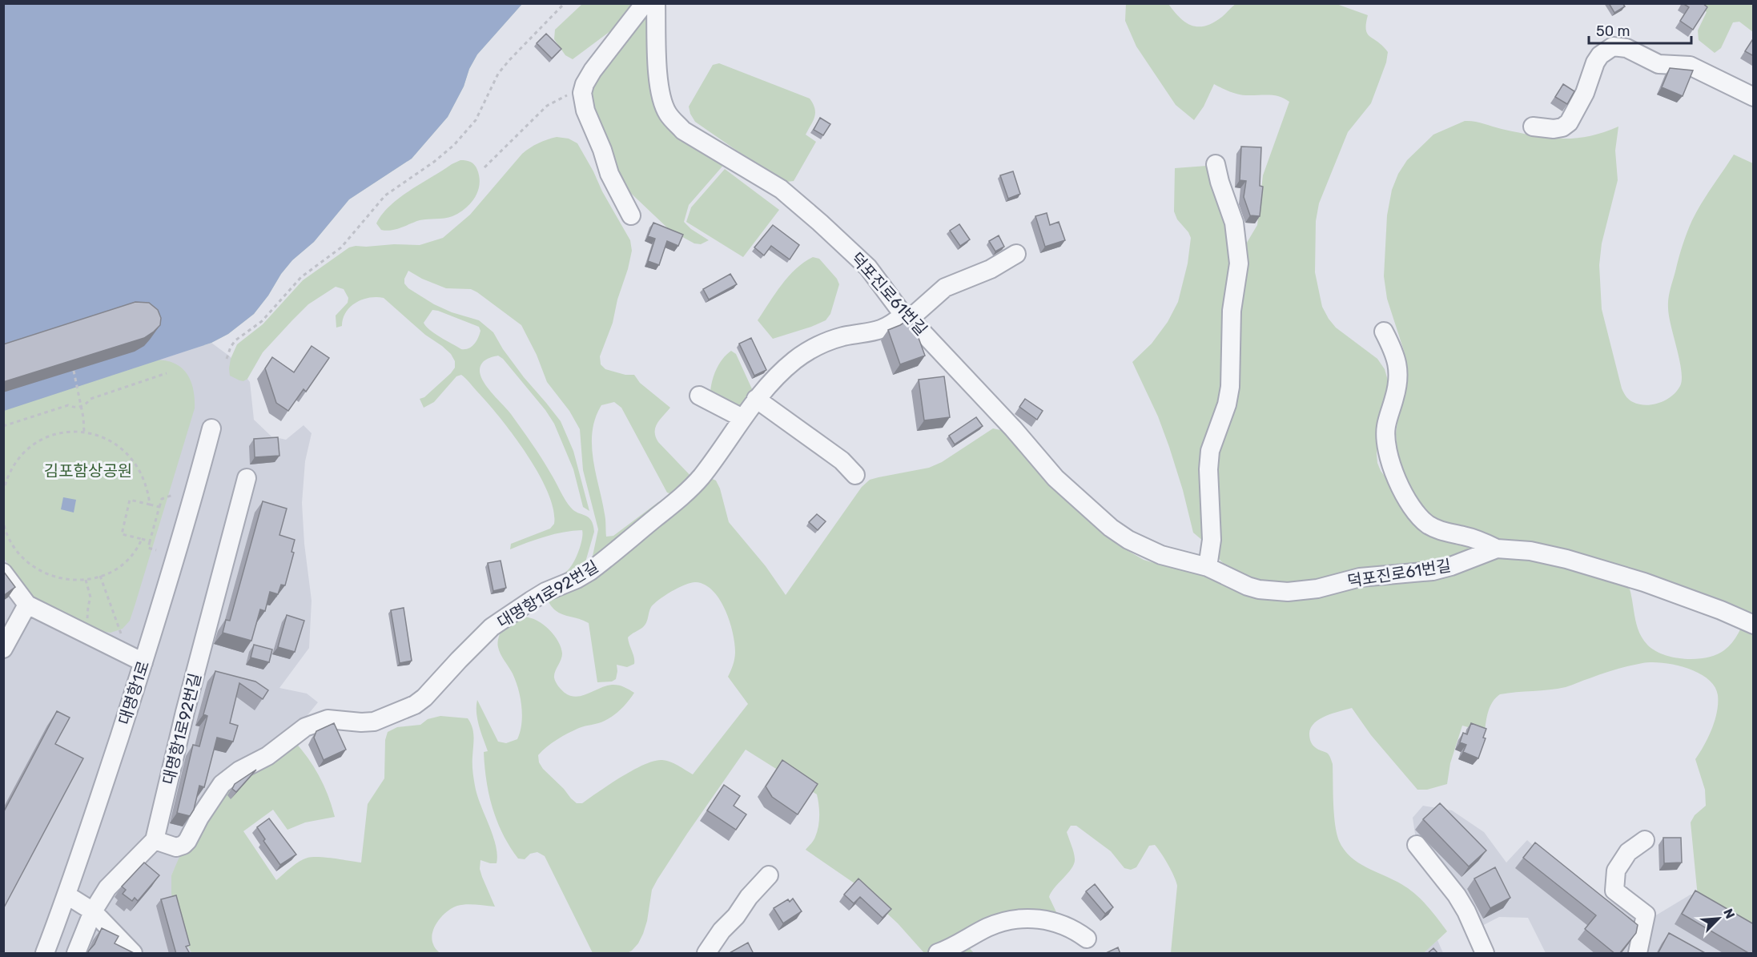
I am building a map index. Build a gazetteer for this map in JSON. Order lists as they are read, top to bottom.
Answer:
{
  "streets": {
    "street": ["덕포진로61번길", "대명항1로92번길", "대명항1로"]
  },
  "crossings": [
    ["덕포진로61번길", "대명항1로92번길"]
  ],
  "parks": ["김포함상공원"],
  "scale_bar": "50 m",
  "north": "top right"
}
